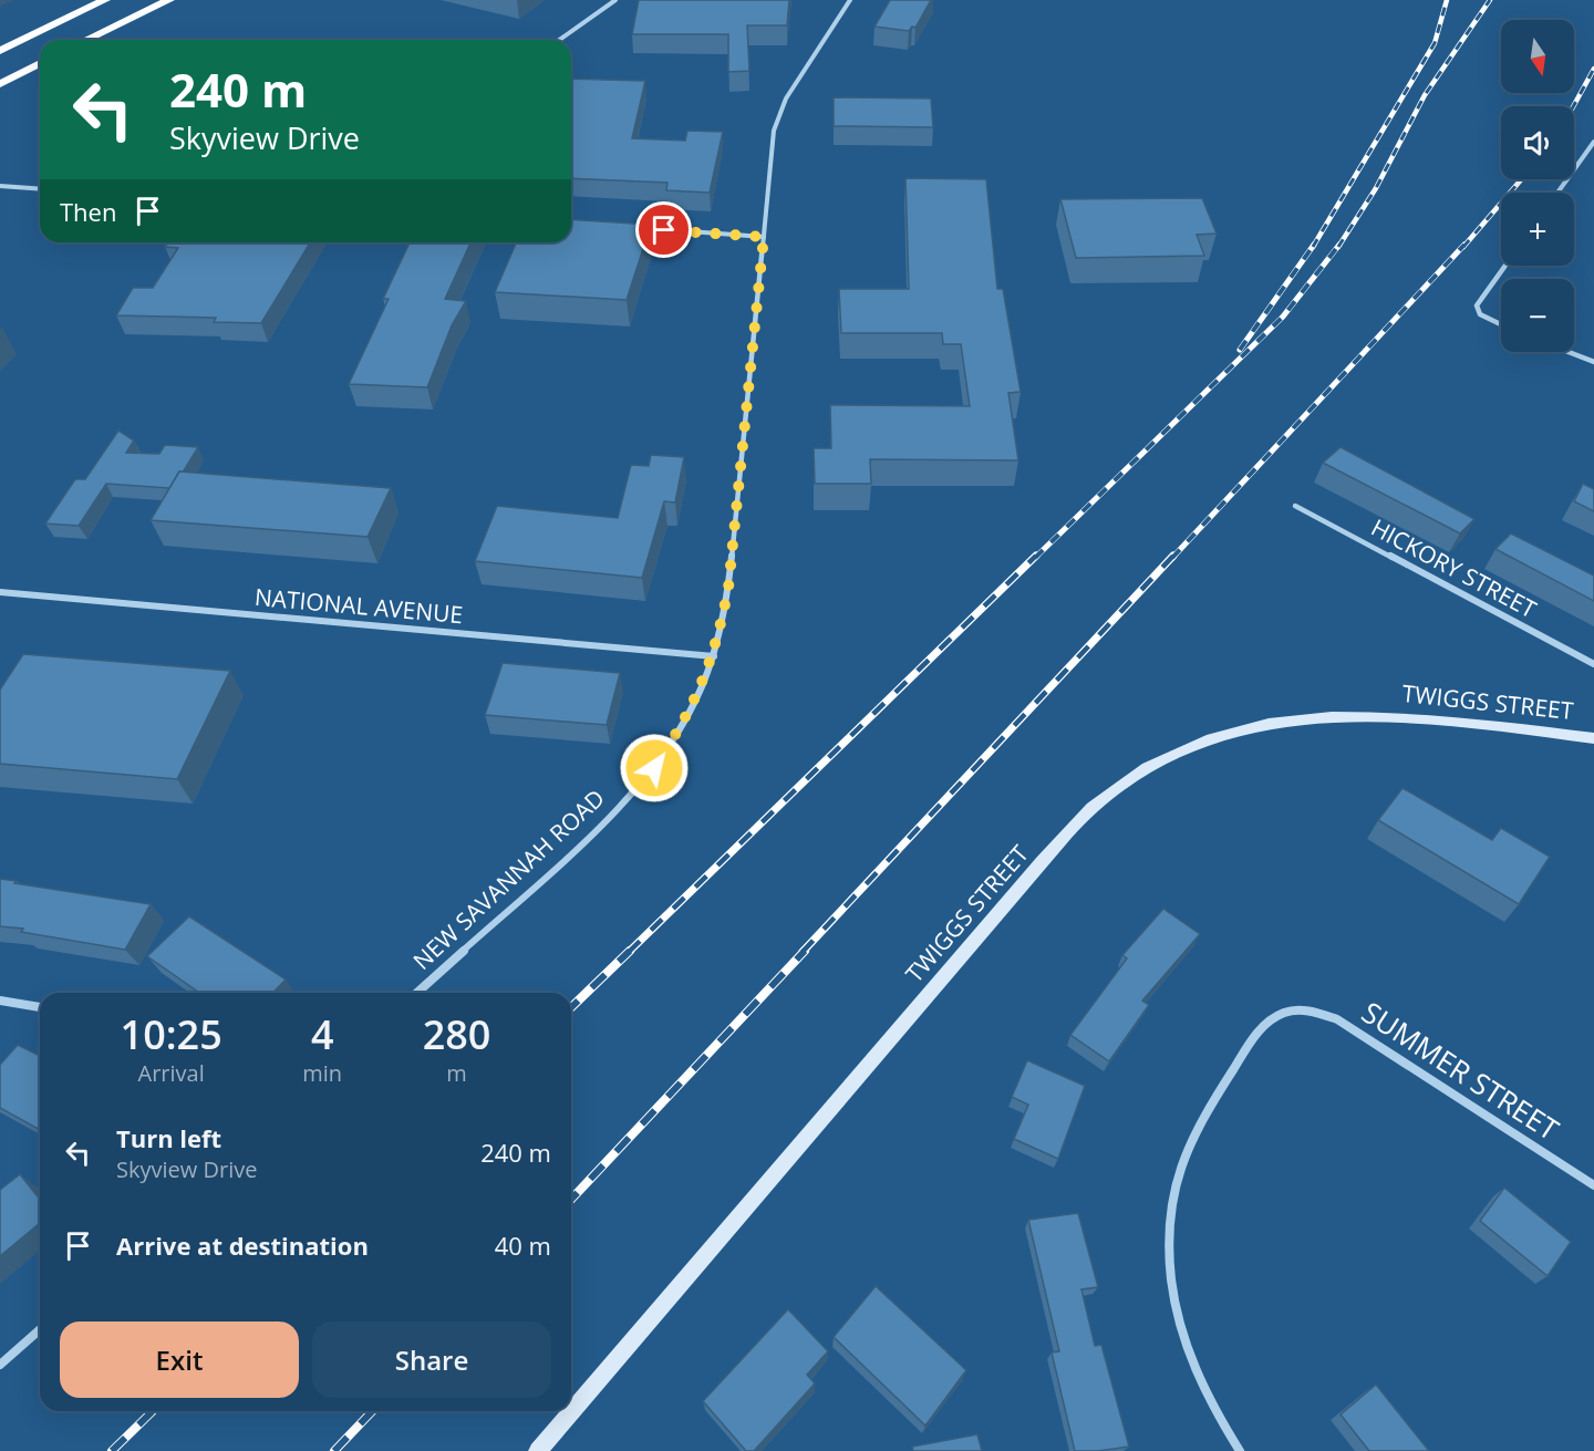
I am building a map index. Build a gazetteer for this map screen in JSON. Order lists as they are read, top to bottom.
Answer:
{
  "streets": {
    "main road": ["TWIGGS STREET"],
    "street": [
      "HICKORY STREET",
      "NATIONAL AVENUE",
      "NEW SAVANNAH ROAD",
      "SUMMER STREET"
    ]
  },
  "crossings": [
    ["NATIONAL AVENUE", "NEW SAVANNAH ROAD"]
  ],
  "north": "bottom",
  "page": {
    "map_buttons": ["+", "−"],
    "turn": ["240 m", "Skyview Drive"],
    "then": "Then",
    "eta": [
      "10:25",
      "Arrival",
      "4",
      "min",
      "280",
      "m"
    ],
    "list": [
      {
        "name": "Turn left",
        "note": "Skyview Drive",
        "value": "240 m"
      },
      {
        "name": "Arrive at destination",
        "value": "40 m"
      }
    ],
    "buttons": ["Exit", "Share"]
  }
}
